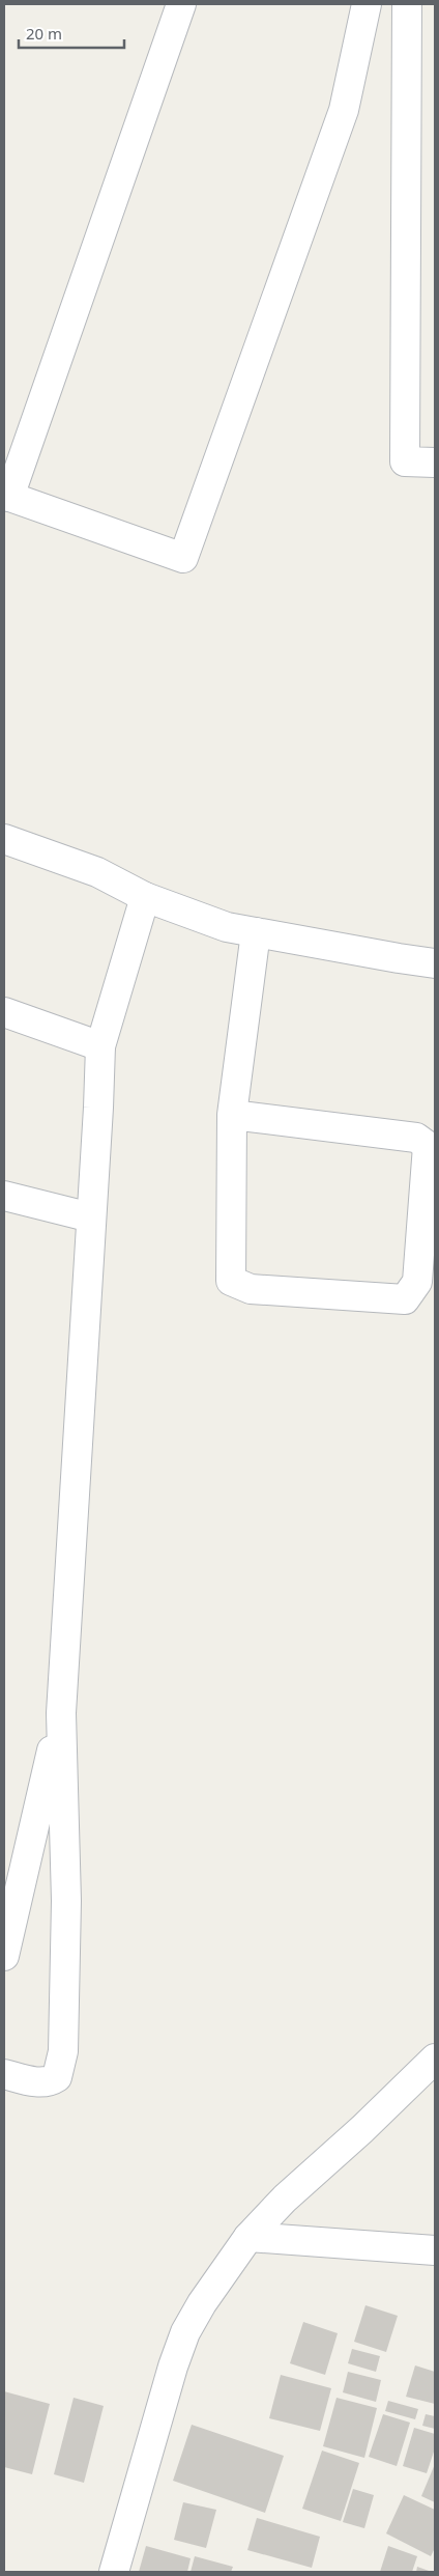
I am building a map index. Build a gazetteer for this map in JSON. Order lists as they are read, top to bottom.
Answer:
{
  "scale_bar": "20 m"
}
